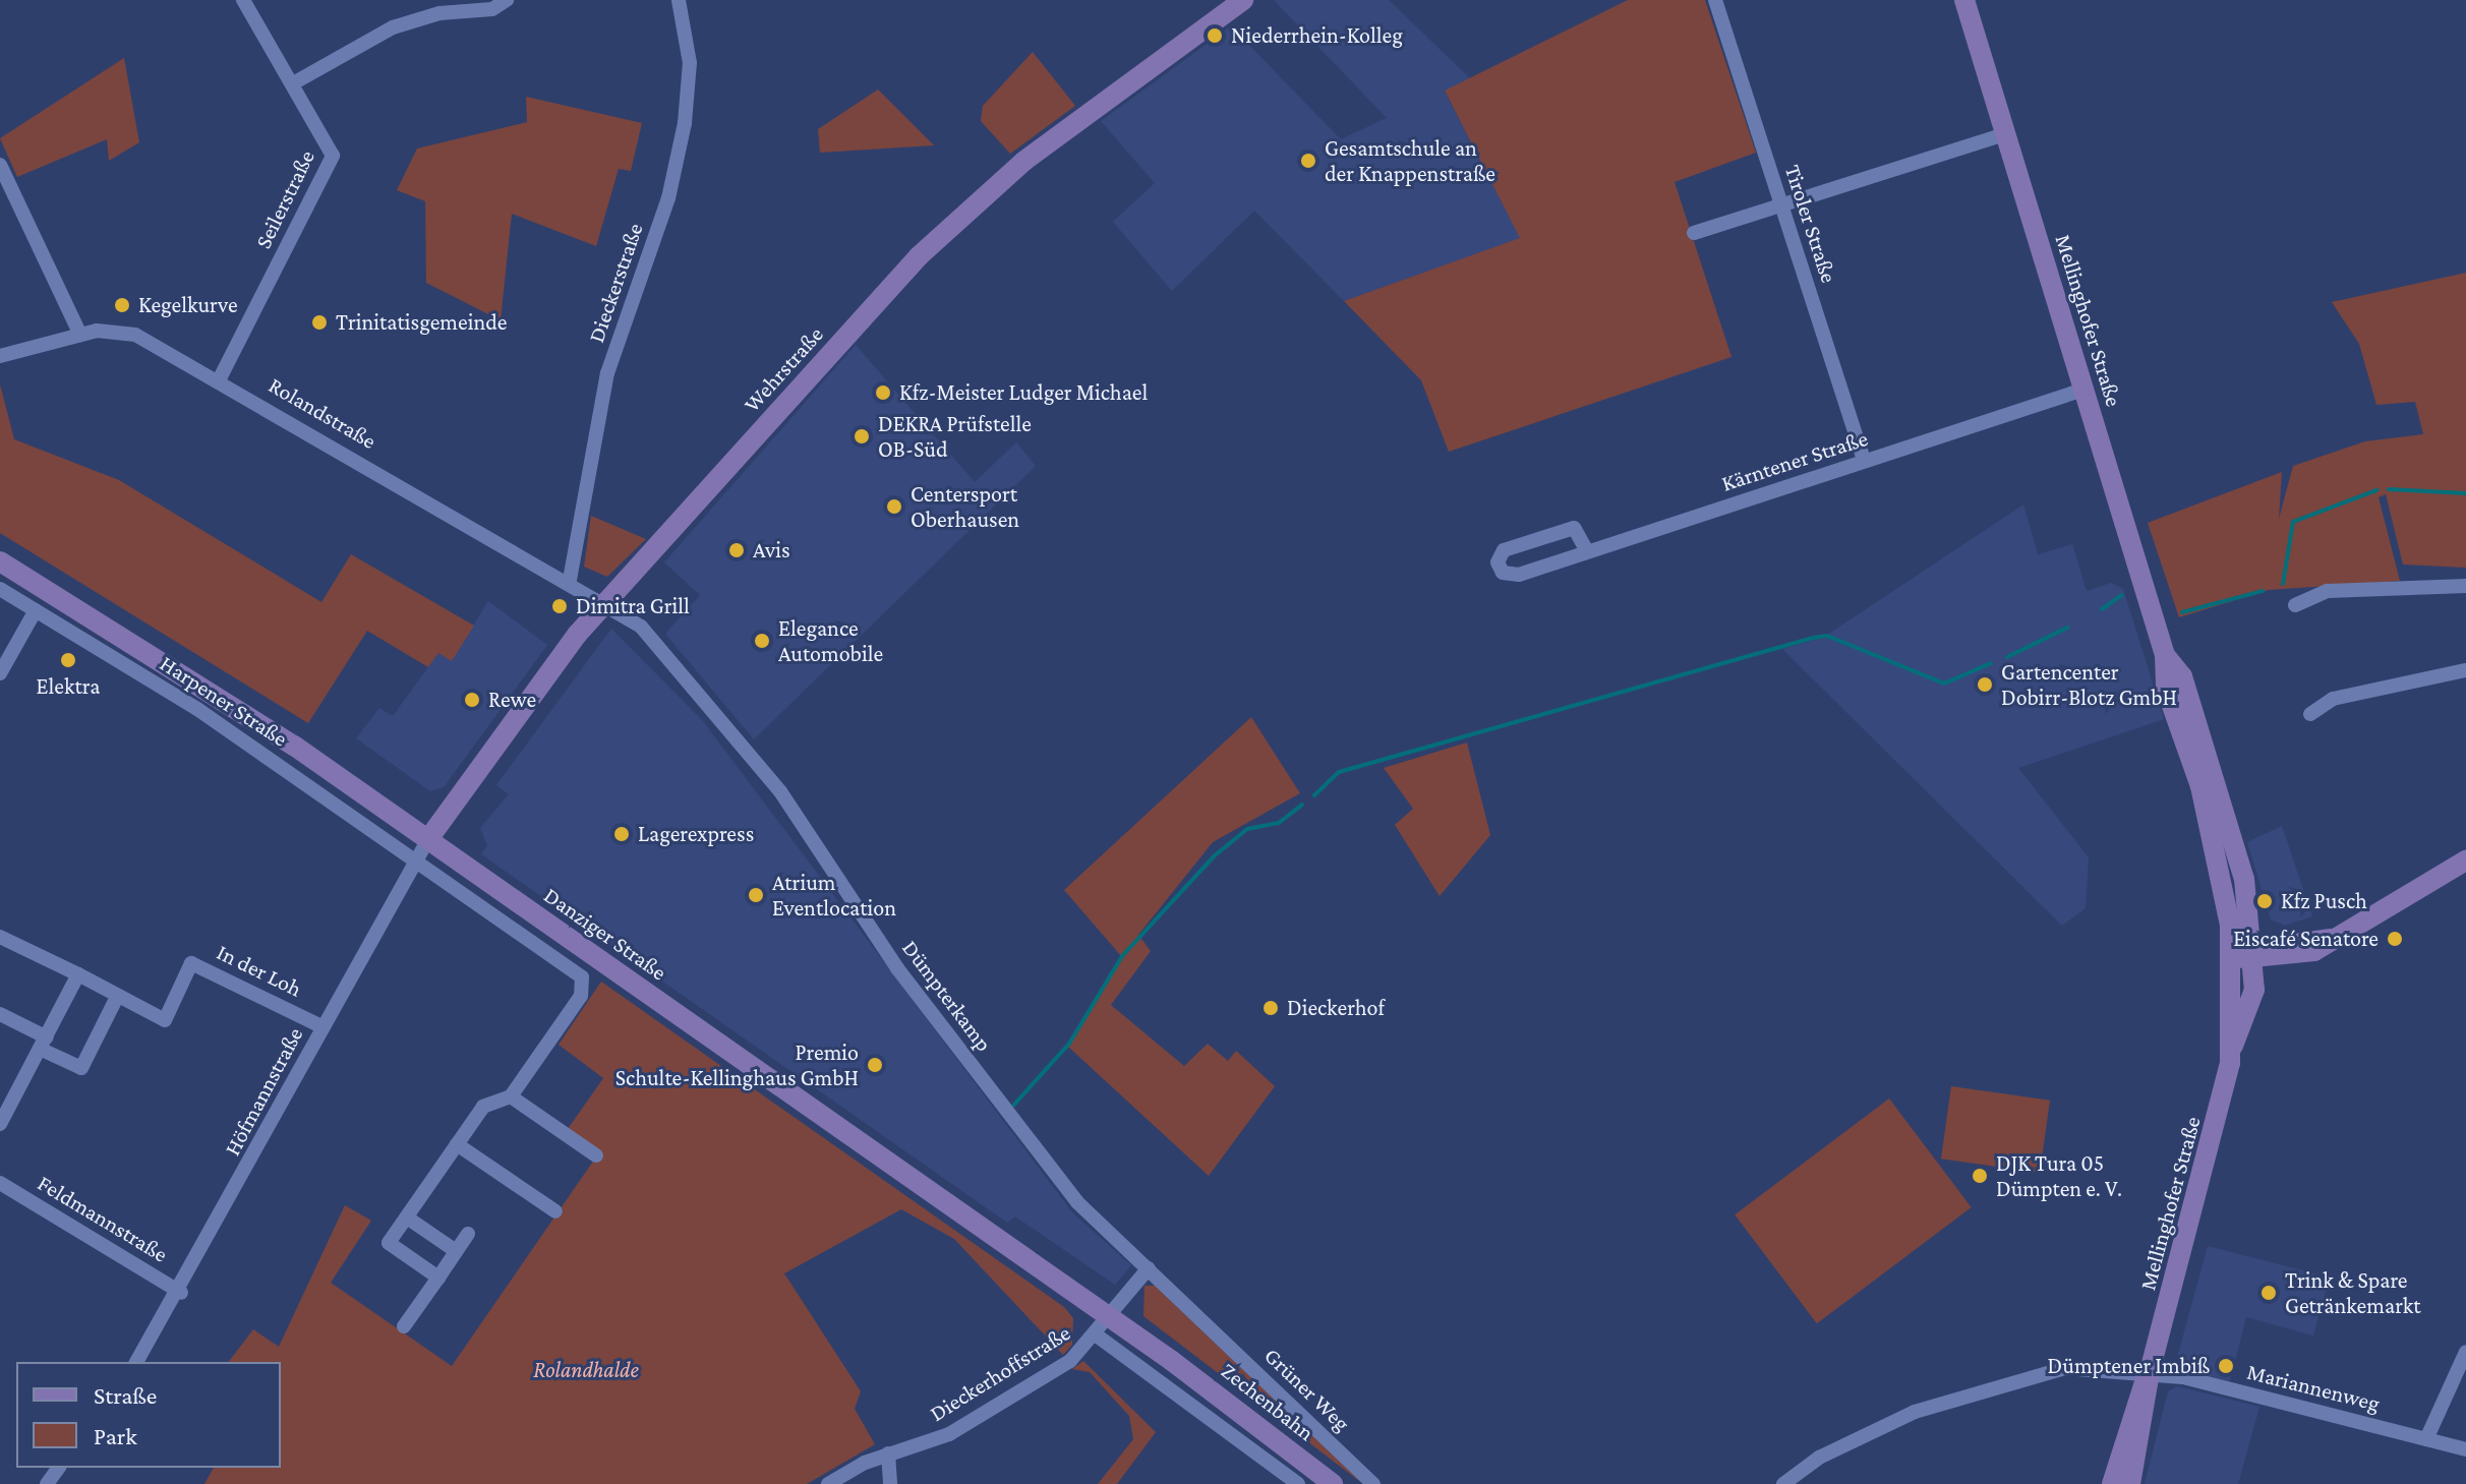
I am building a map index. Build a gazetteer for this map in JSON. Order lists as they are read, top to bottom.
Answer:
{
  "streets": {
    "main road": [
      "Mellinghofer Straße",
      "Wehrstraße",
      "Danziger Straße",
      "Zechenbahn"
    ],
    "street": [
      "Seilerstraße",
      "Tiroler Straße",
      "Dieckerstraße",
      "Rolandstraße",
      "Kärntener Straße",
      "Harpener Straße",
      "In der Loh",
      "Dümpterkamp",
      "Höfmannstraße",
      "Feldmannstraße",
      "Dieckerhoffstraße",
      "Mariannenweg",
      "Grüner Weg"
    ]
  },
  "crossings": [
    ["Seilerstraße", "Rolandstraße"],
    ["Tiroler Straße", "Kärntener Straße"],
    ["Dieckerstraße", "Rolandstraße"],
    ["Mellinghofer Straße", "Kärntener Straße"],
    ["Mellinghofer Straße", "Mariannenweg"],
    ["Wehrstraße", "Rolandstraße"],
    ["Wehrstraße", "Danziger Straße"],
    ["Wehrstraße", "Dümpterkamp"],
    ["Wehrstraße", "Höfmannstraße"],
    ["Rolandstraße", "Dümpterkamp"],
    ["Harpener Straße", "Danziger Straße"],
    ["Harpener Straße", "Höfmannstraße"],
    ["Danziger Straße", "Höfmannstraße"],
    ["Danziger Straße", "Dieckerhoffstraße"],
    ["Danziger Straße", "Zechenbahn"],
    ["In der Loh", "Höfmannstraße"],
    ["Dümpterkamp", "Dieckerhoffstraße"],
    ["Dümpterkamp", "Grüner Weg"],
    ["Höfmannstraße", "Feldmannstraße"],
    ["Dieckerhoffstraße", "Zechenbahn"]
  ],
  "parks": ["Rolandhalde"],
  "places": [
    "Niederrhein-Kolleg",
    "Gesamtschule an der Knappenstraße",
    "Kegelkurve",
    "Trinitatisgemeinde",
    "Kfz-Meister Ludger Michael",
    "DEKRA Prüfstelle OB-Süd",
    "Centersport Oberhausen",
    "Avis",
    "Dimitra Grill",
    "Elegance Automobile",
    "Elektra",
    "Gartencenter Dobirr-Blotz GmbH",
    "Rewe",
    "Lagerexpress",
    "Atrium Eventlocation",
    "Kfz Pusch",
    "Eiscafé Senatore",
    "Dieckerhof",
    "Premio Schulte-Kellinghaus GmbH",
    "DJK Tura 05 Dümpten e. V.",
    "Trink & Spare Getränkemarkt",
    "Dümptener Imbiß"
  ],
  "legend": ["Straße", "Park"]
}
